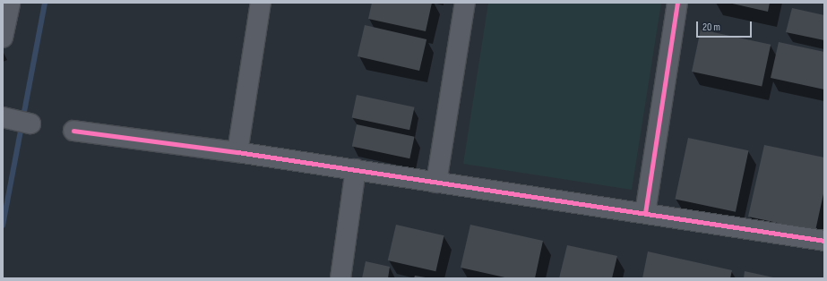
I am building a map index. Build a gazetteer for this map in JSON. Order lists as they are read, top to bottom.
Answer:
{
  "scale_bar": "20 m"
}
